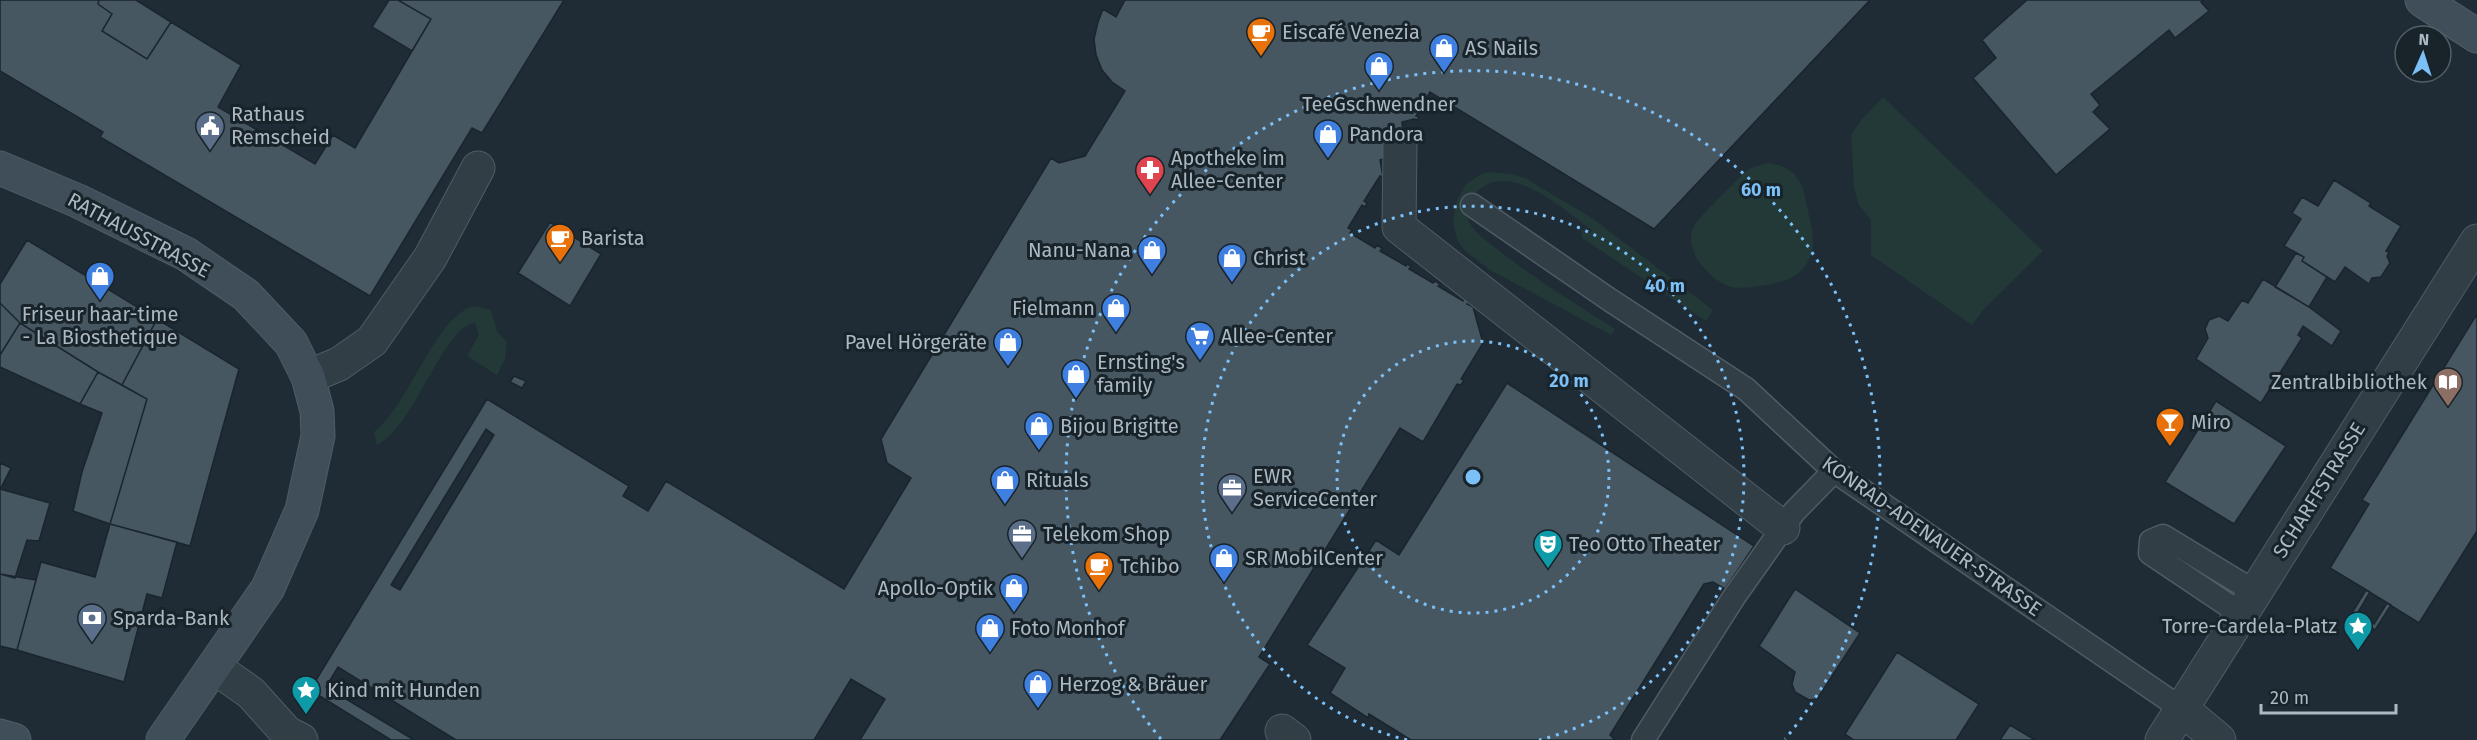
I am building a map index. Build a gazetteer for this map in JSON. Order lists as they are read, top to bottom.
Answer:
{
  "streets": {
    "street": ["RATHAUSSTRASSE", "SCHARFFSTRASSE", "KONRAD-ADENAUER-STRASSE"]
  },
  "crossings": [
    ["SCHARFFSTRASSE", "KONRAD-ADENAUER-STRASSE"]
  ],
  "places": {
    "cafe": ["Eiscafé Venezia", "Barista", "Tchibo"],
    "shop": [
      "AS Nails",
      "TeeGschwendner",
      "Pandora",
      "Nanu-Nana",
      "Christ",
      "Friseur haar-time - La Biosthetique",
      "Fielmann",
      "Pavel Hörgeräte",
      "Ernsting's family",
      "Bijou Brigitte",
      "Rituals",
      "SR MobilCenter",
      "Apollo-Optik",
      "Foto Monhof",
      "Herzog & Bräuer"
    ],
    "public building": ["Rathaus Remscheid"],
    "pharmacy": ["Apotheke im Allee-Center"],
    "supermarket": ["Allee-Center"],
    "library": ["Zentralbibliothek"],
    "bar": ["Miro"],
    "office": ["EWR ServiceCenter", "Telekom Shop"],
    "theatre": ["Teo Otto Theater"],
    "bank": ["Sparda-Bank"],
    "place": ["Torre-Cardela-Platz", "Kind mit Hunden"]
  },
  "scale_bar": "20 m",
  "north": "top",
  "rings": ["60 m", "40 m", "20 m"]
}
